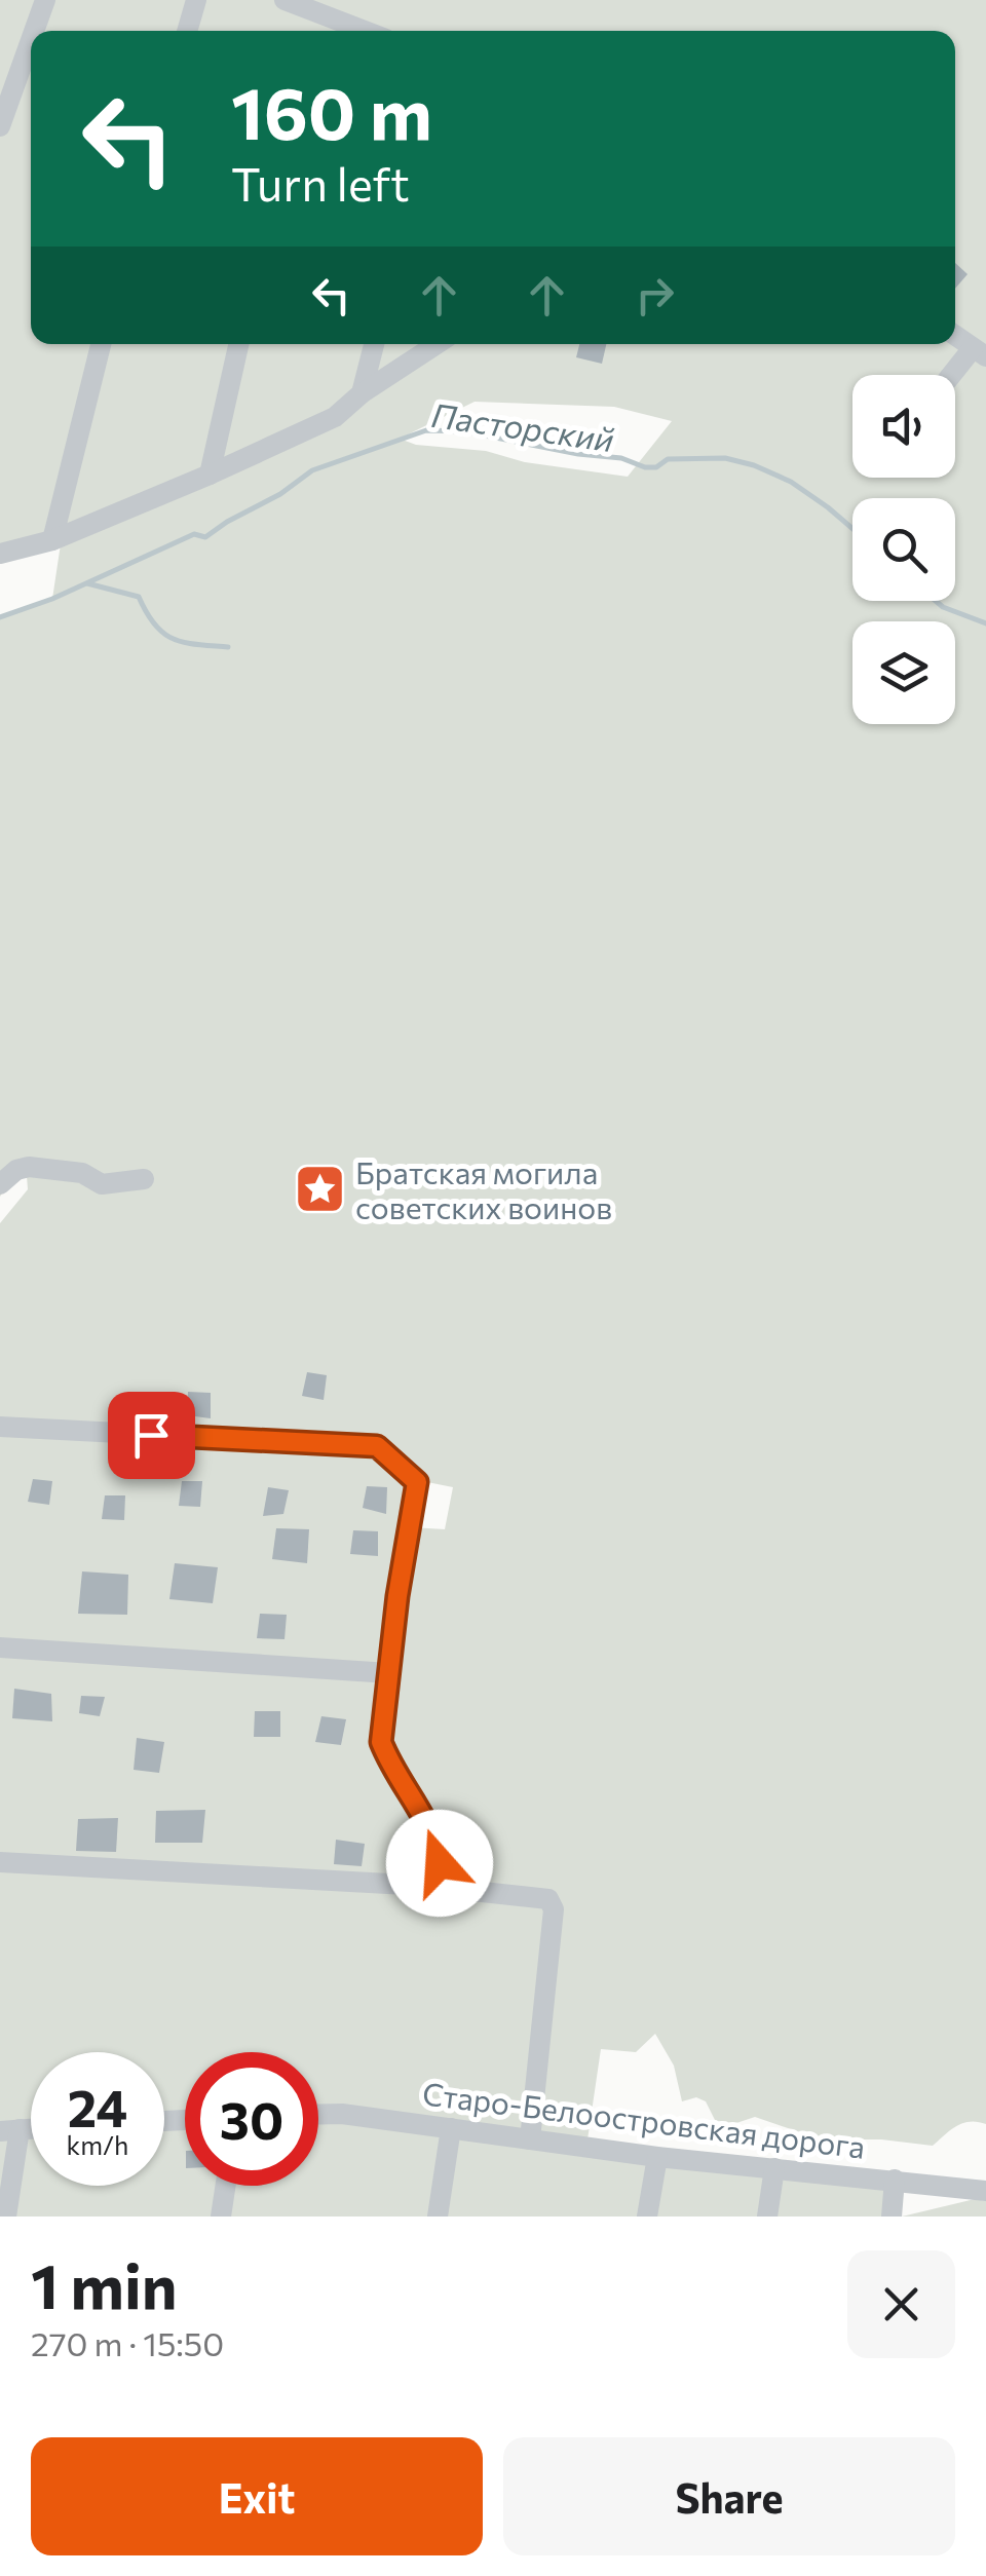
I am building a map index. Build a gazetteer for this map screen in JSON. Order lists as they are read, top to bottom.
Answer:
{
  "streets": {
    "street": ["Старо-Белоостровская дорога"]
  },
  "water": ["Пасторский"],
  "places": {
    "place": ["Братская могила советских воинов"]
  },
  "page": {
    "turn": ["160 m", "Turn left"],
    "speed": "24 km/h",
    "limit": "30",
    "heading": ["1 min", "270 m · 15:50"],
    "buttons": ["Exit", "Share"]
  }
}
